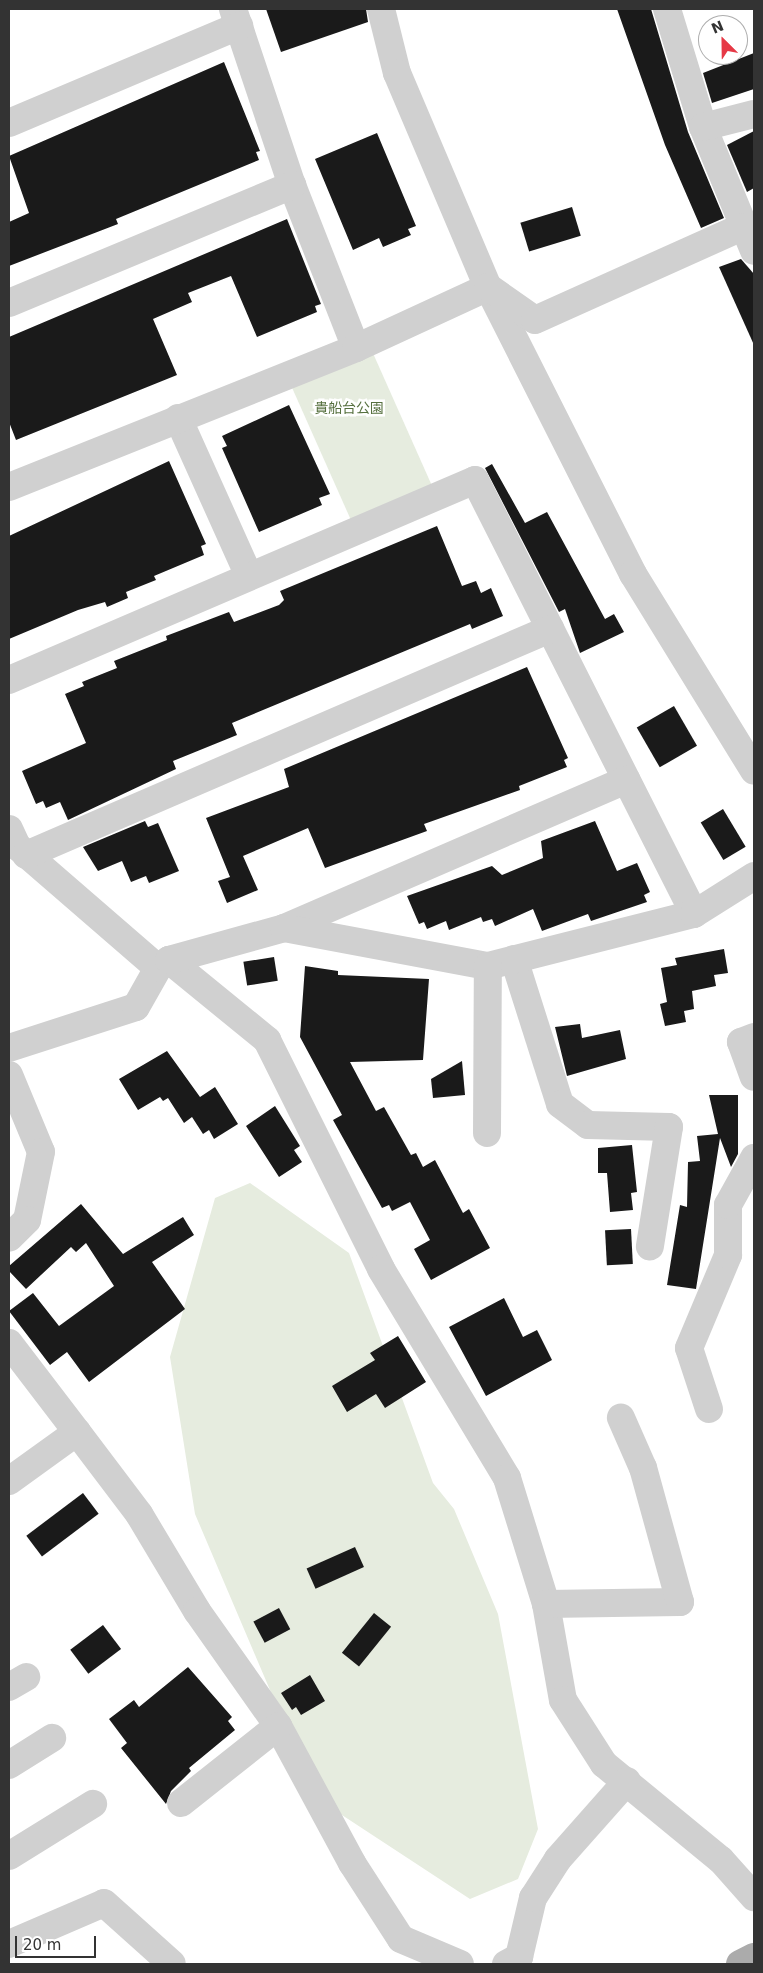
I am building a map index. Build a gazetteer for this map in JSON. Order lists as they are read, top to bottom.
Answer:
{
  "parks": ["貴船台公園"],
  "scale_bar": "20 m",
  "north": "top left"
}
